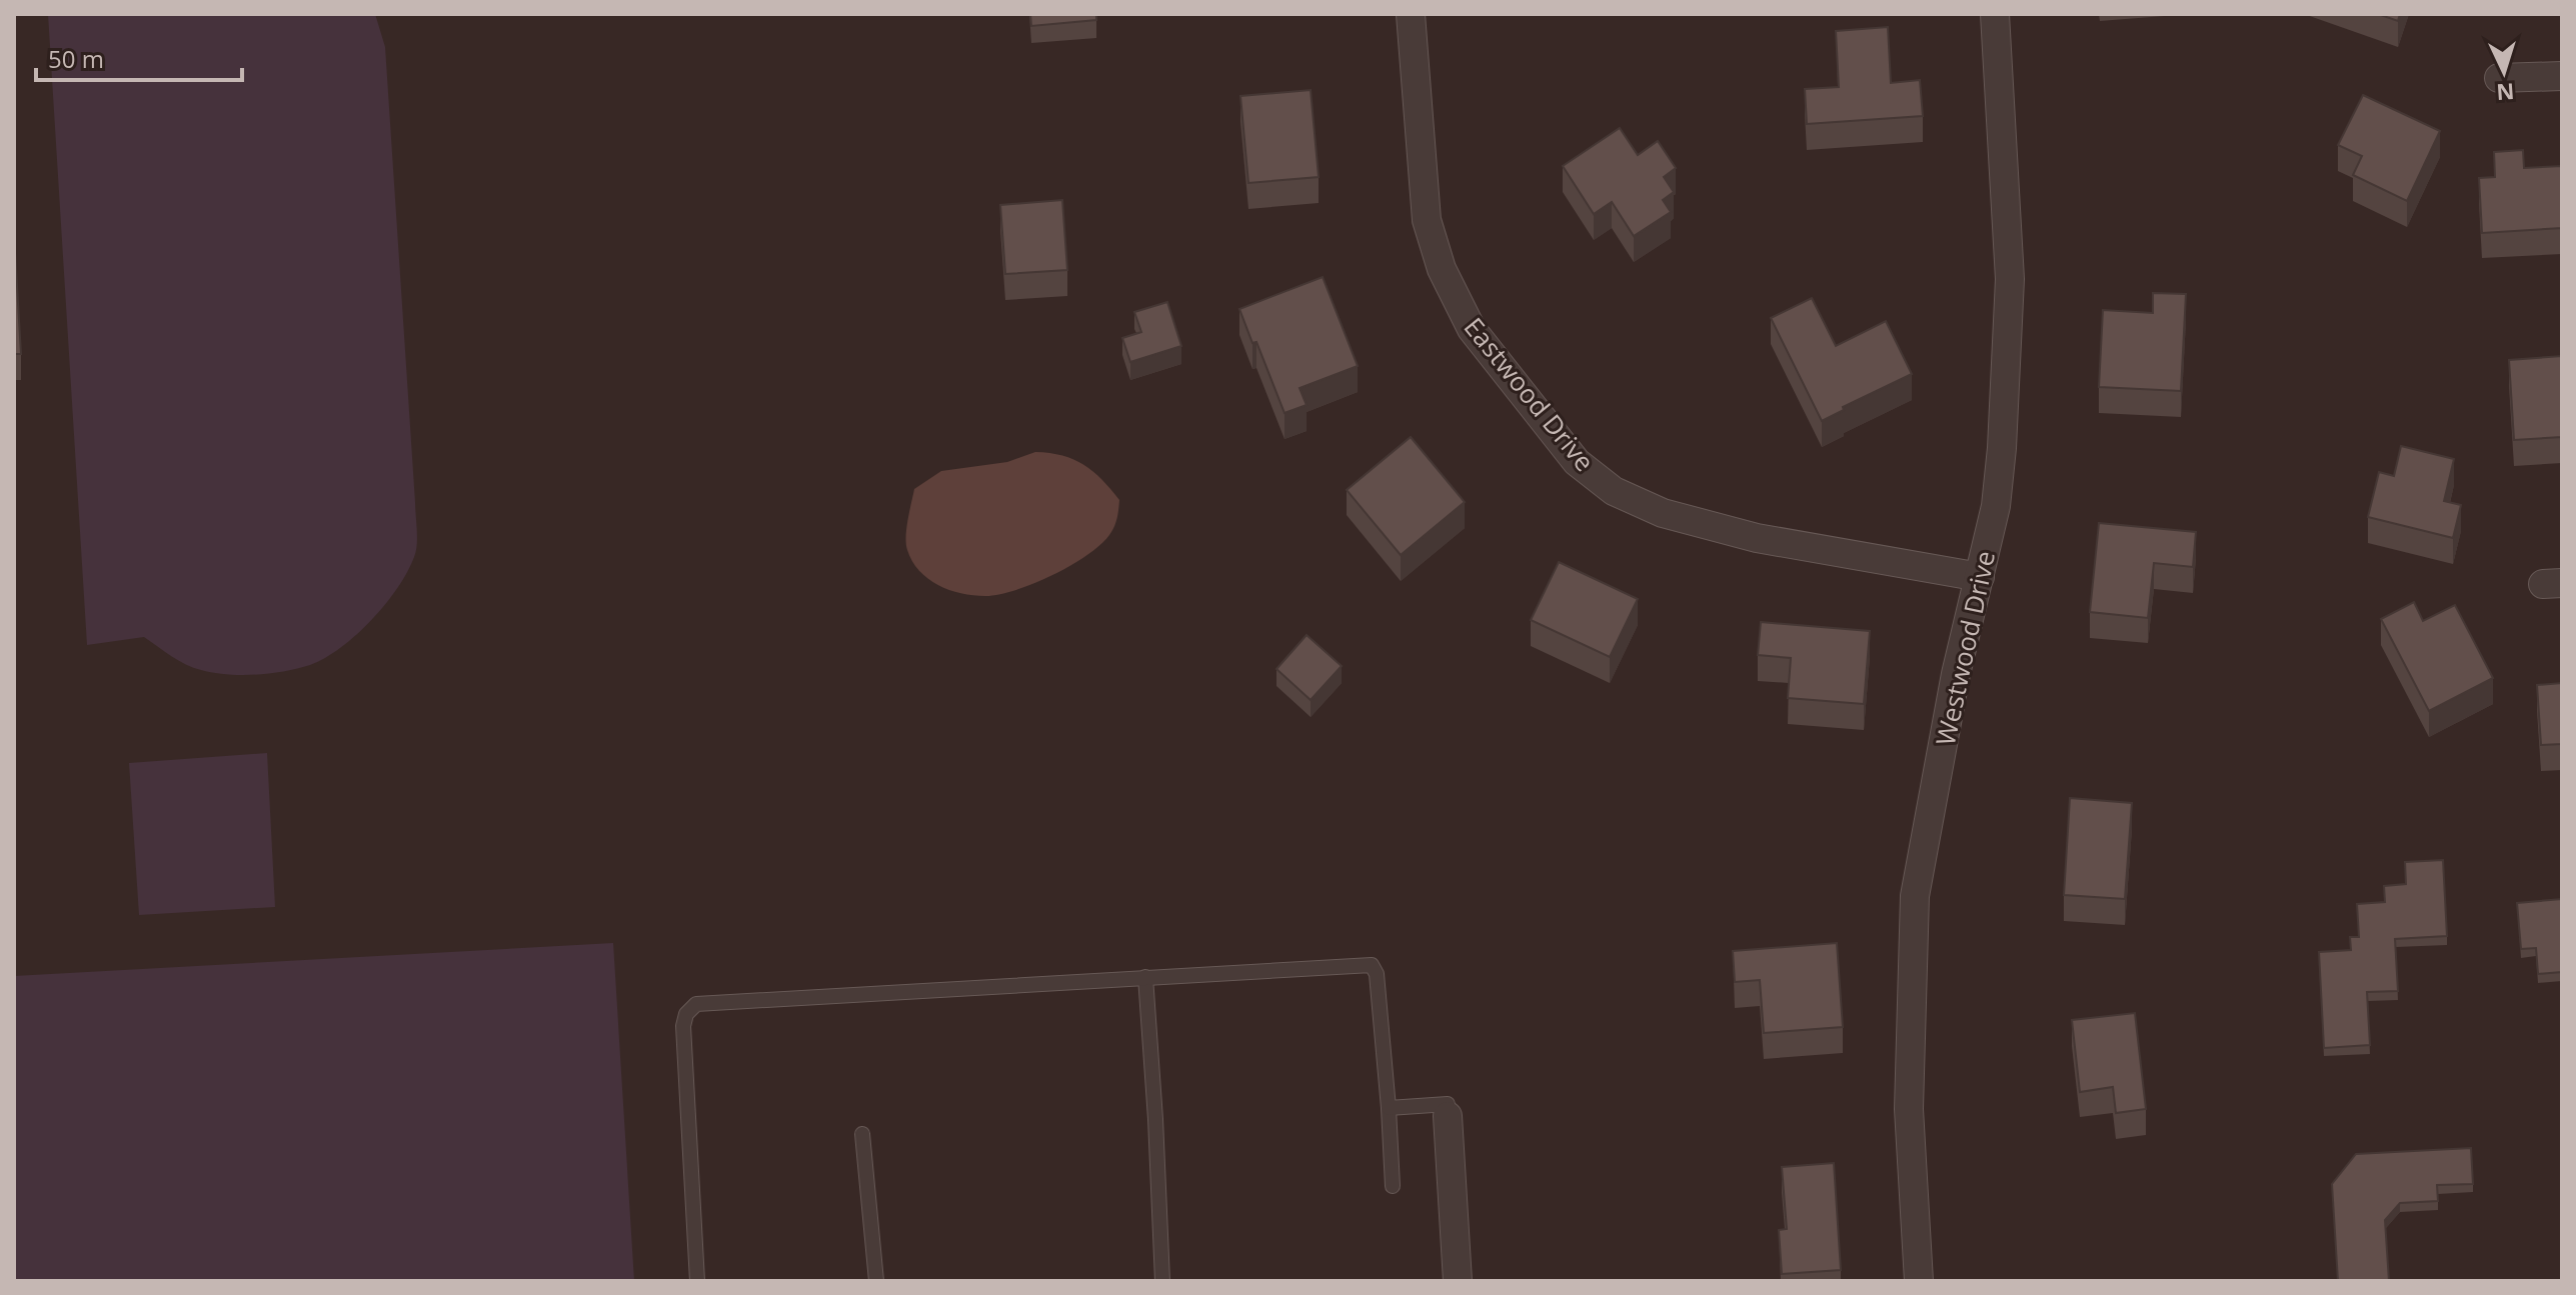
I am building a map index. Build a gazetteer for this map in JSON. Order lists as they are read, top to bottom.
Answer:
{
  "streets": {
    "street": ["Eastwood Drive", "Westwood Drive"]
  },
  "crossings": [
    ["Eastwood Drive", "Westwood Drive"]
  ],
  "scale_bar": "50 m",
  "north": "bottom"
}
